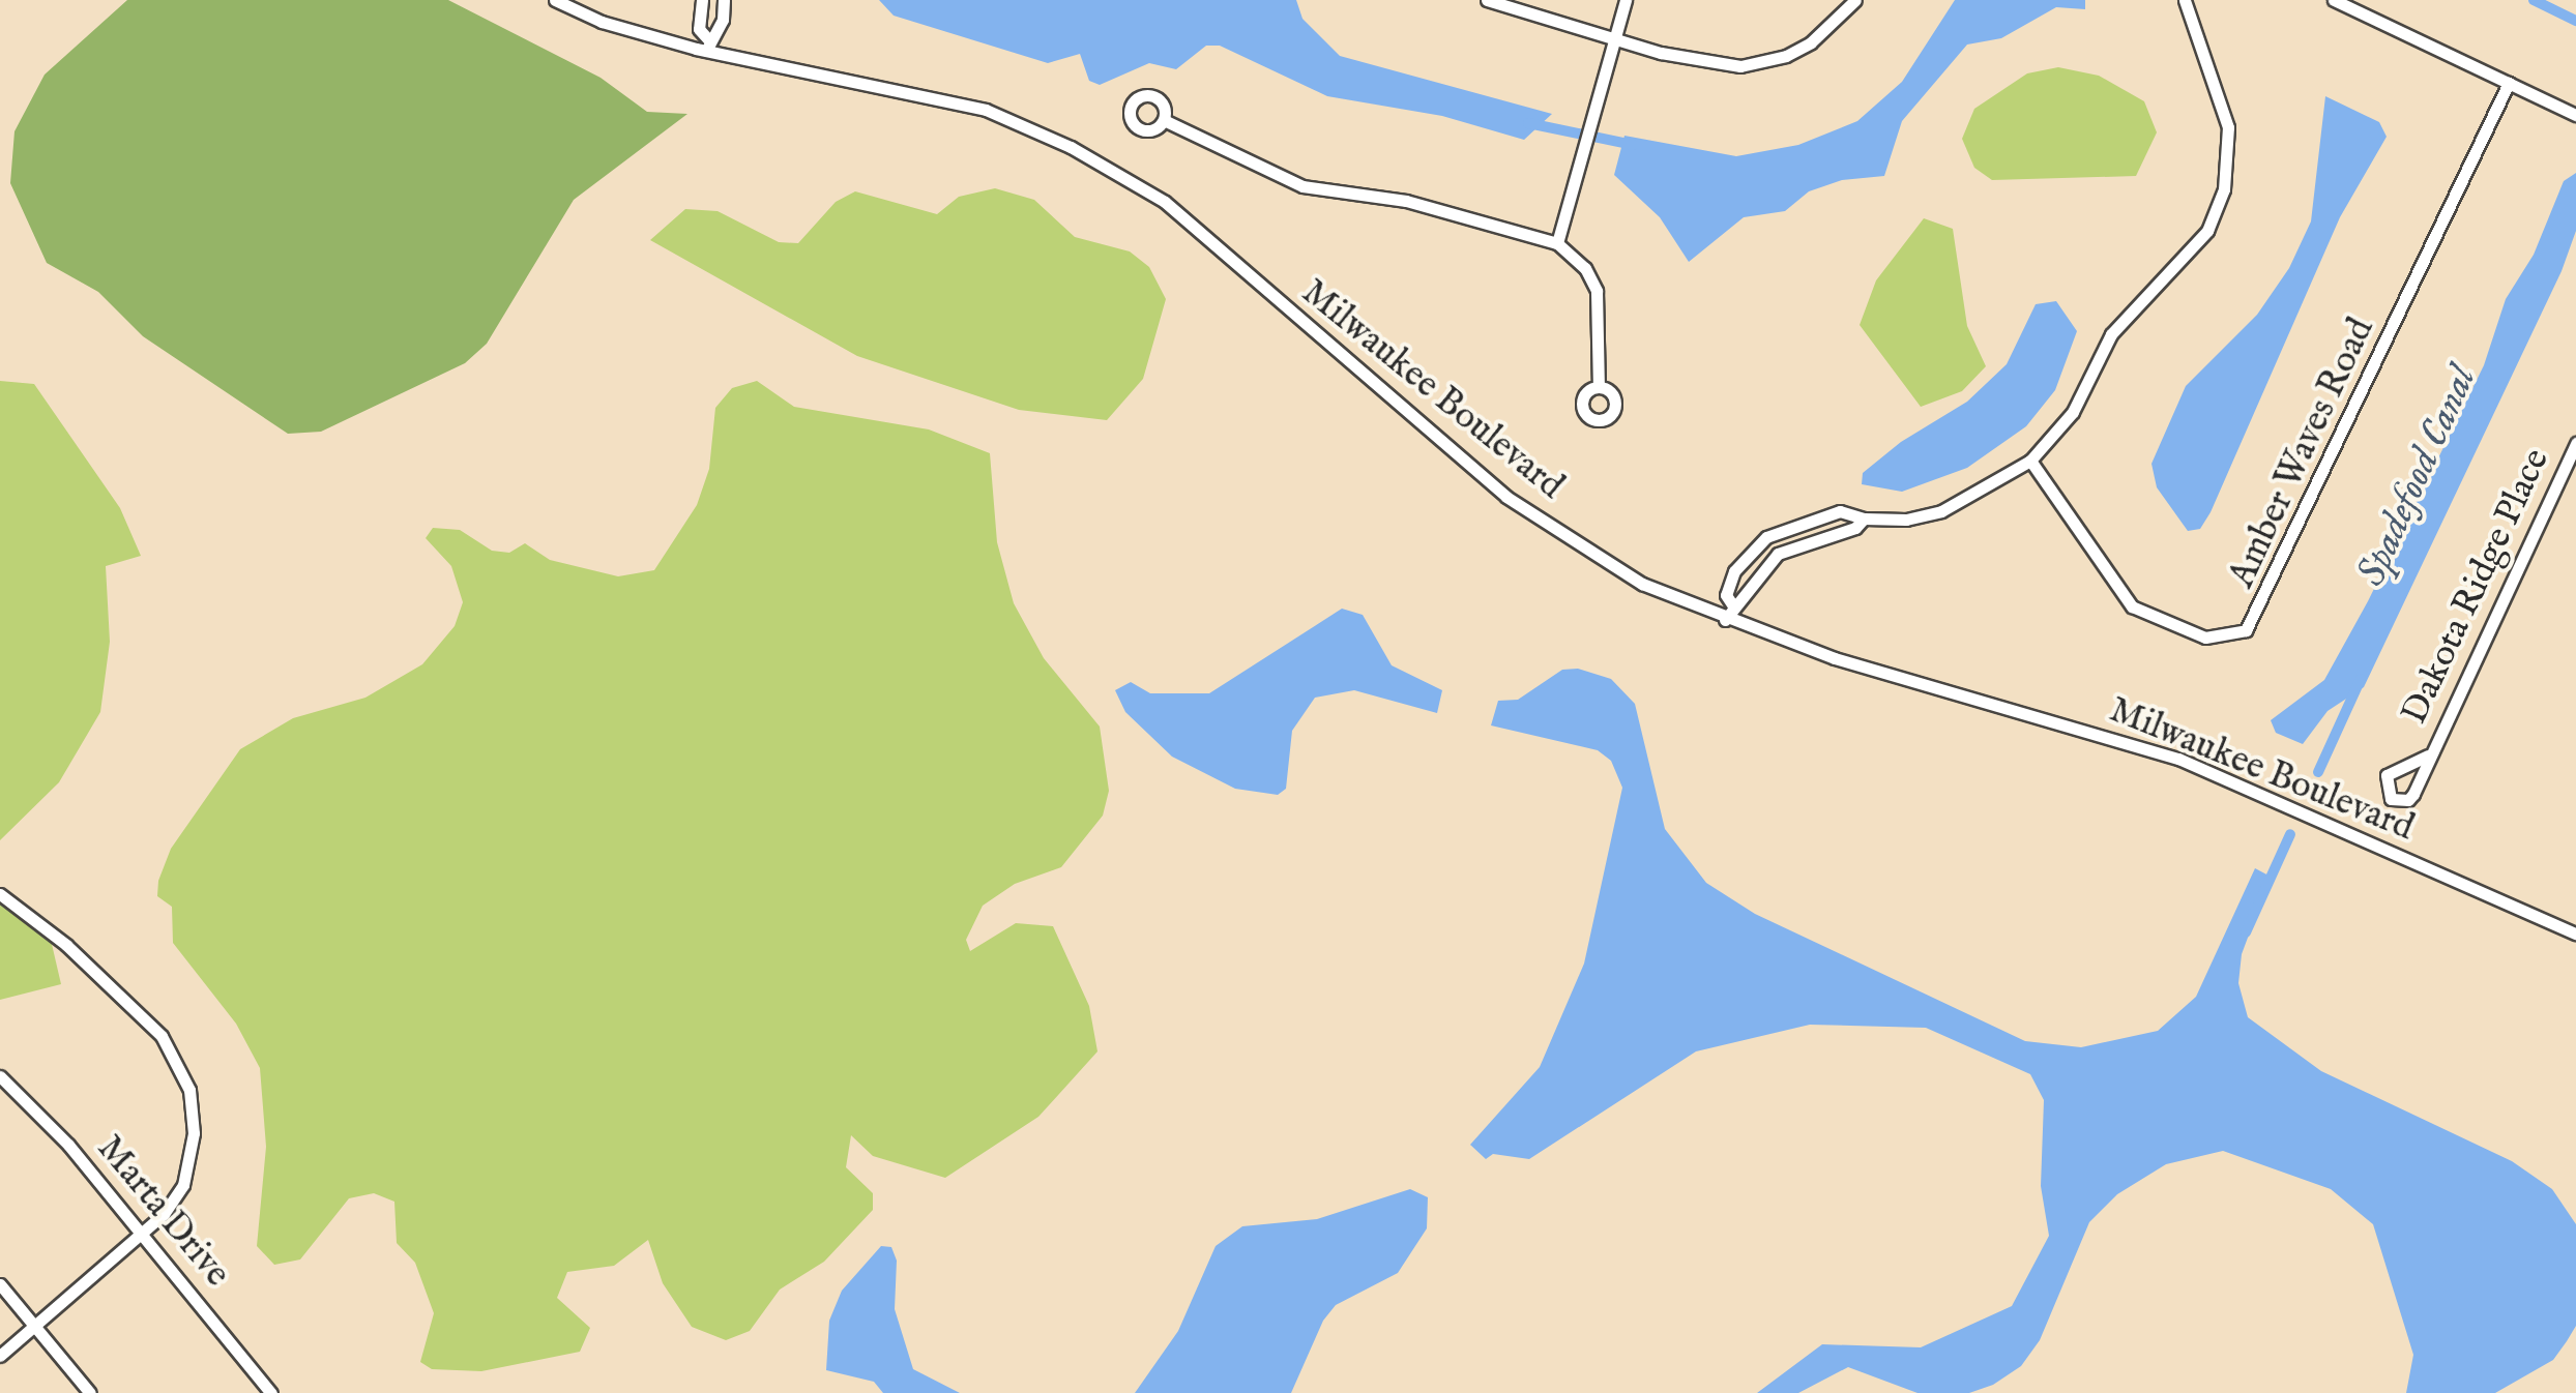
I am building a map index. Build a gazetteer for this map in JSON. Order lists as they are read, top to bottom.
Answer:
{
  "streets": {
    "street": [
      "Milwaukee Boulevard",
      "Amber Waves Road",
      "Dakota Ridge Place",
      "Marta Drive"
    ]
  },
  "water": ["Spadefood Canal"]
}
